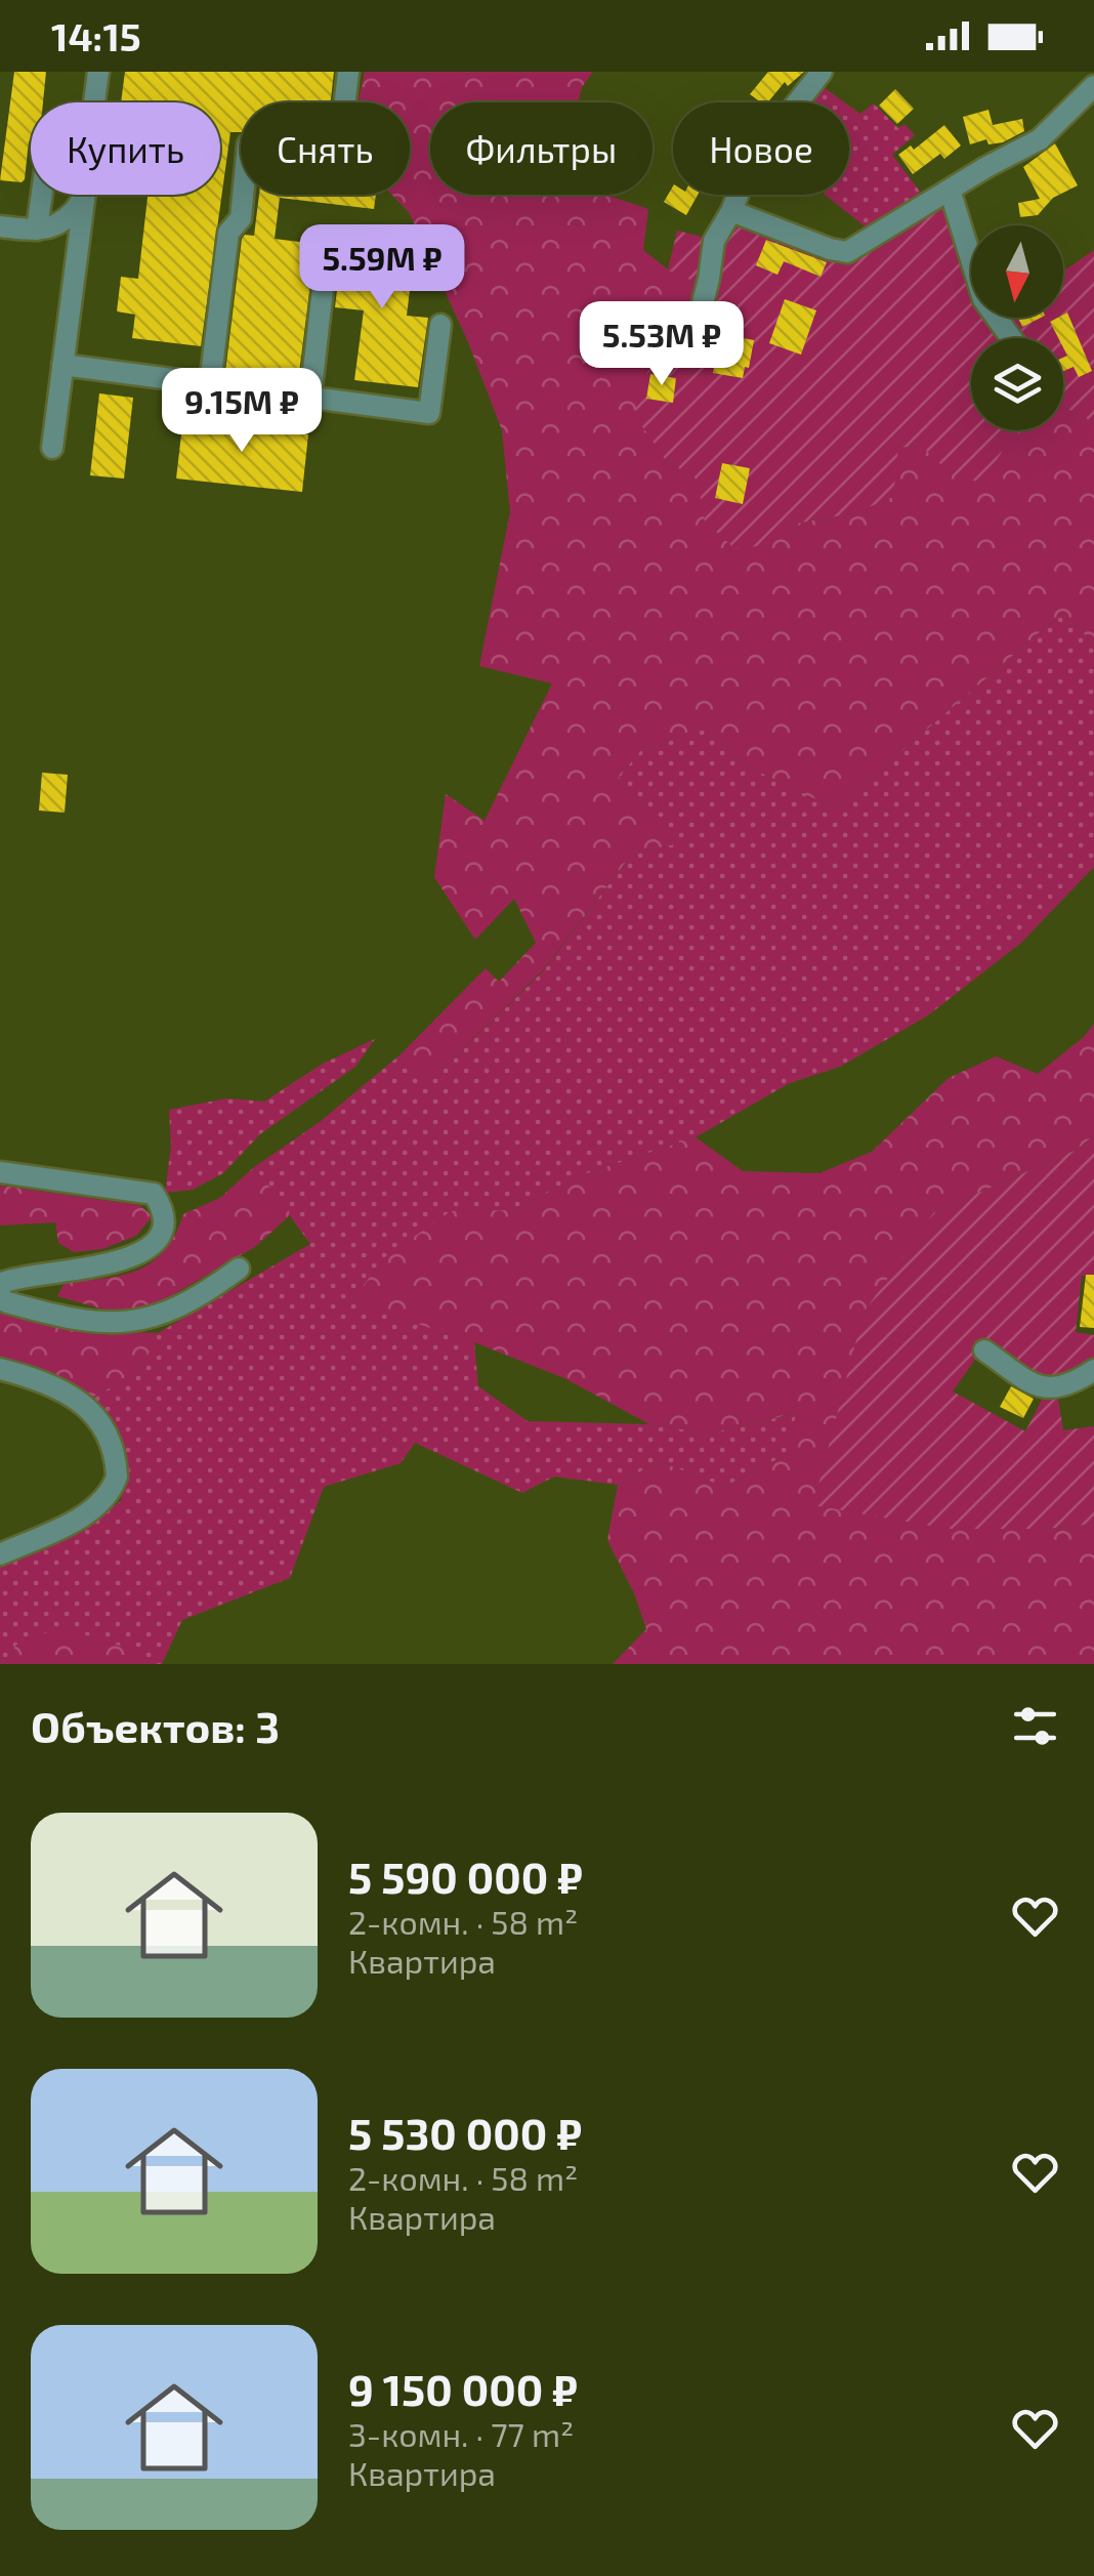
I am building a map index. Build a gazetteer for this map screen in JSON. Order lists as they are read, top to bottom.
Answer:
{
  "north": "bottom",
  "page": {
    "status": "14:15",
    "chip": [
      "Купить",
      "Снять",
      "Фильтры",
      "Новое"
    ],
    "price": ["5.59M ₽", "5.53M ₽", "9.15M ₽"],
    "heading": "Объектов: 3",
    "list": [
      {
        "name": "5 590 000 ₽",
        "note": "2-комн. · 58 m² · Квартира"
      },
      {
        "name": "5 530 000 ₽",
        "note": "2-комн. · 58 m² · Квартира"
      },
      {
        "name": "9 150 000 ₽",
        "note": "3-комн. · 77 m² · Квартира"
      }
    ]
  }
}
